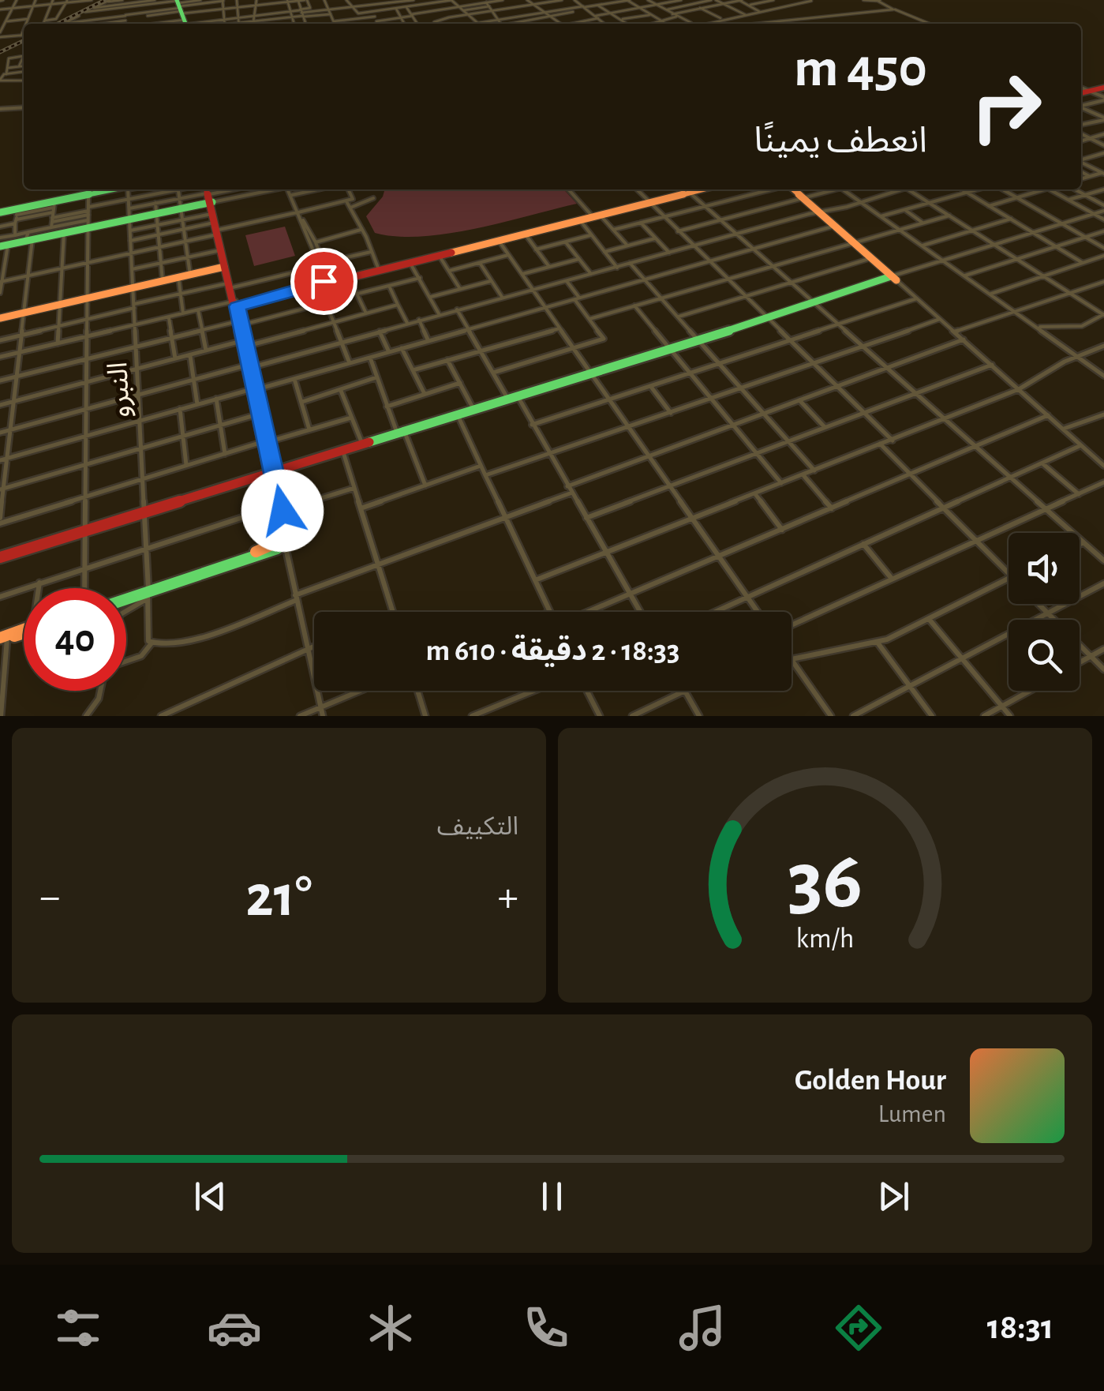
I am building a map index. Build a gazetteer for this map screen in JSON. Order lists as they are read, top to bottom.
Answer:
{
  "streets": {
    "street": ["النبرو"]
  },
  "page": {
    "turn": ["450 m", "انعطف يمينًا"],
    "limit": "40",
    "trip": "18:33 · 2 دقيقة · 610 m",
    "tile": "التكييف",
    "heat": ["−", "21°", "+"],
    "song": ["Golden Hour", "Lumen"],
    "tabs": "18:31",
    "gauge": ["36", "km/h"]
  }
}
